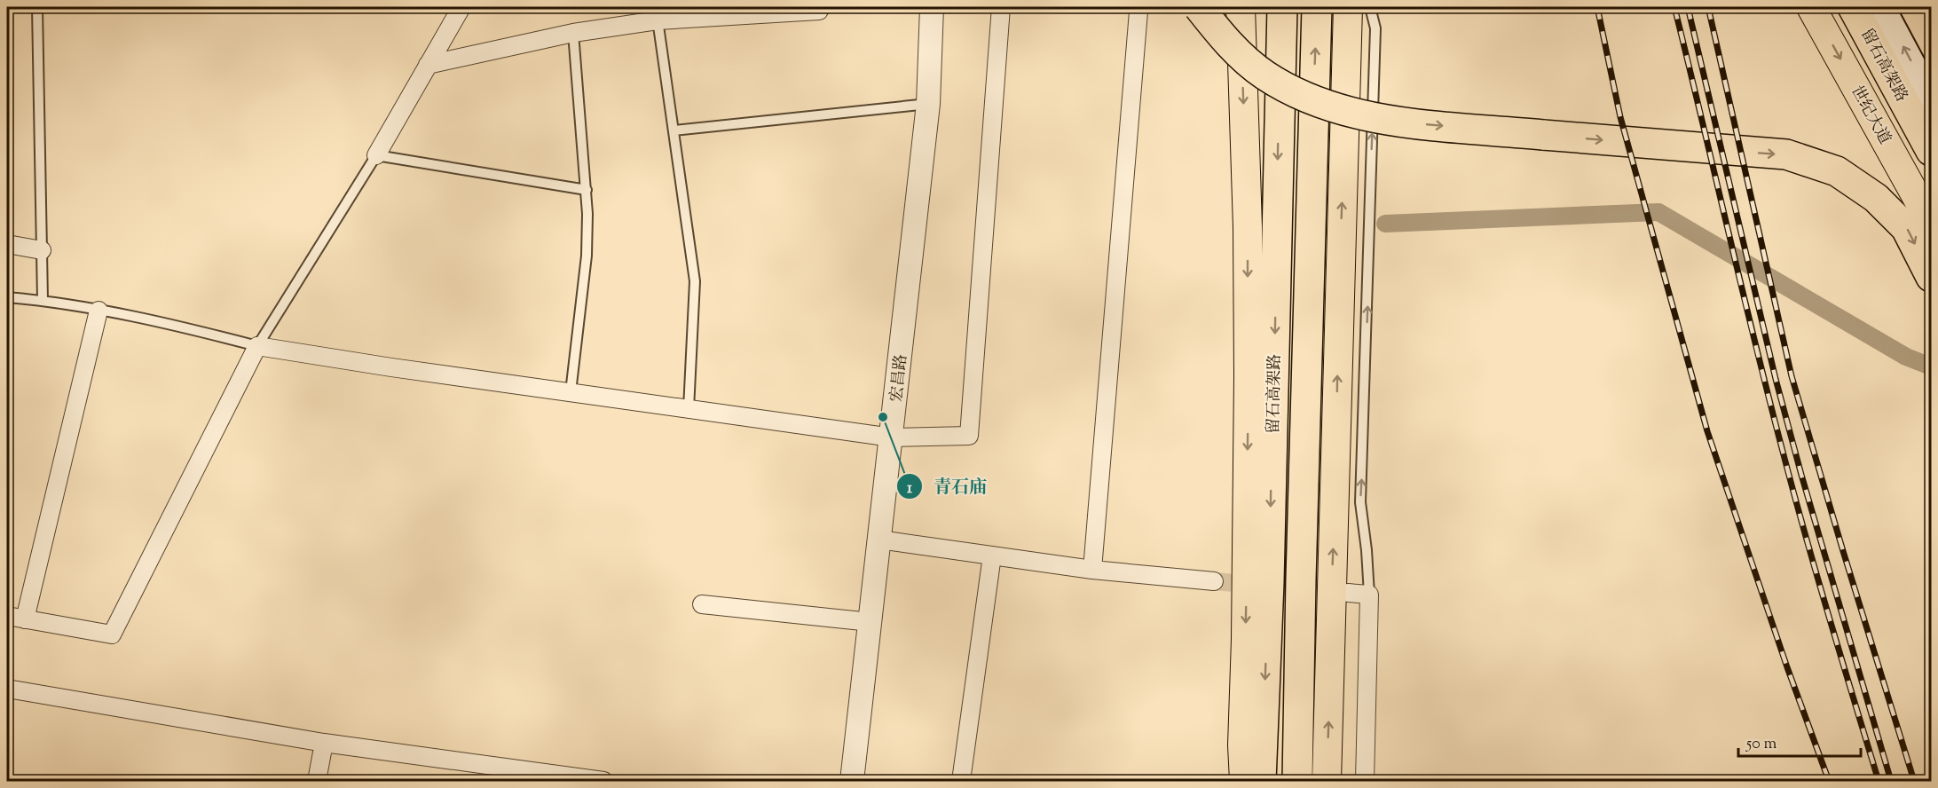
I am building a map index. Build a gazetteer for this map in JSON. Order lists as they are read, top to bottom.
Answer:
{
  "streets": {
    "highway": ["留石高架路"],
    "main road": ["世纪大道"],
    "street": ["宏昌路"]
  },
  "places": ["青石庙"],
  "scale_bar": "50 m"
}
